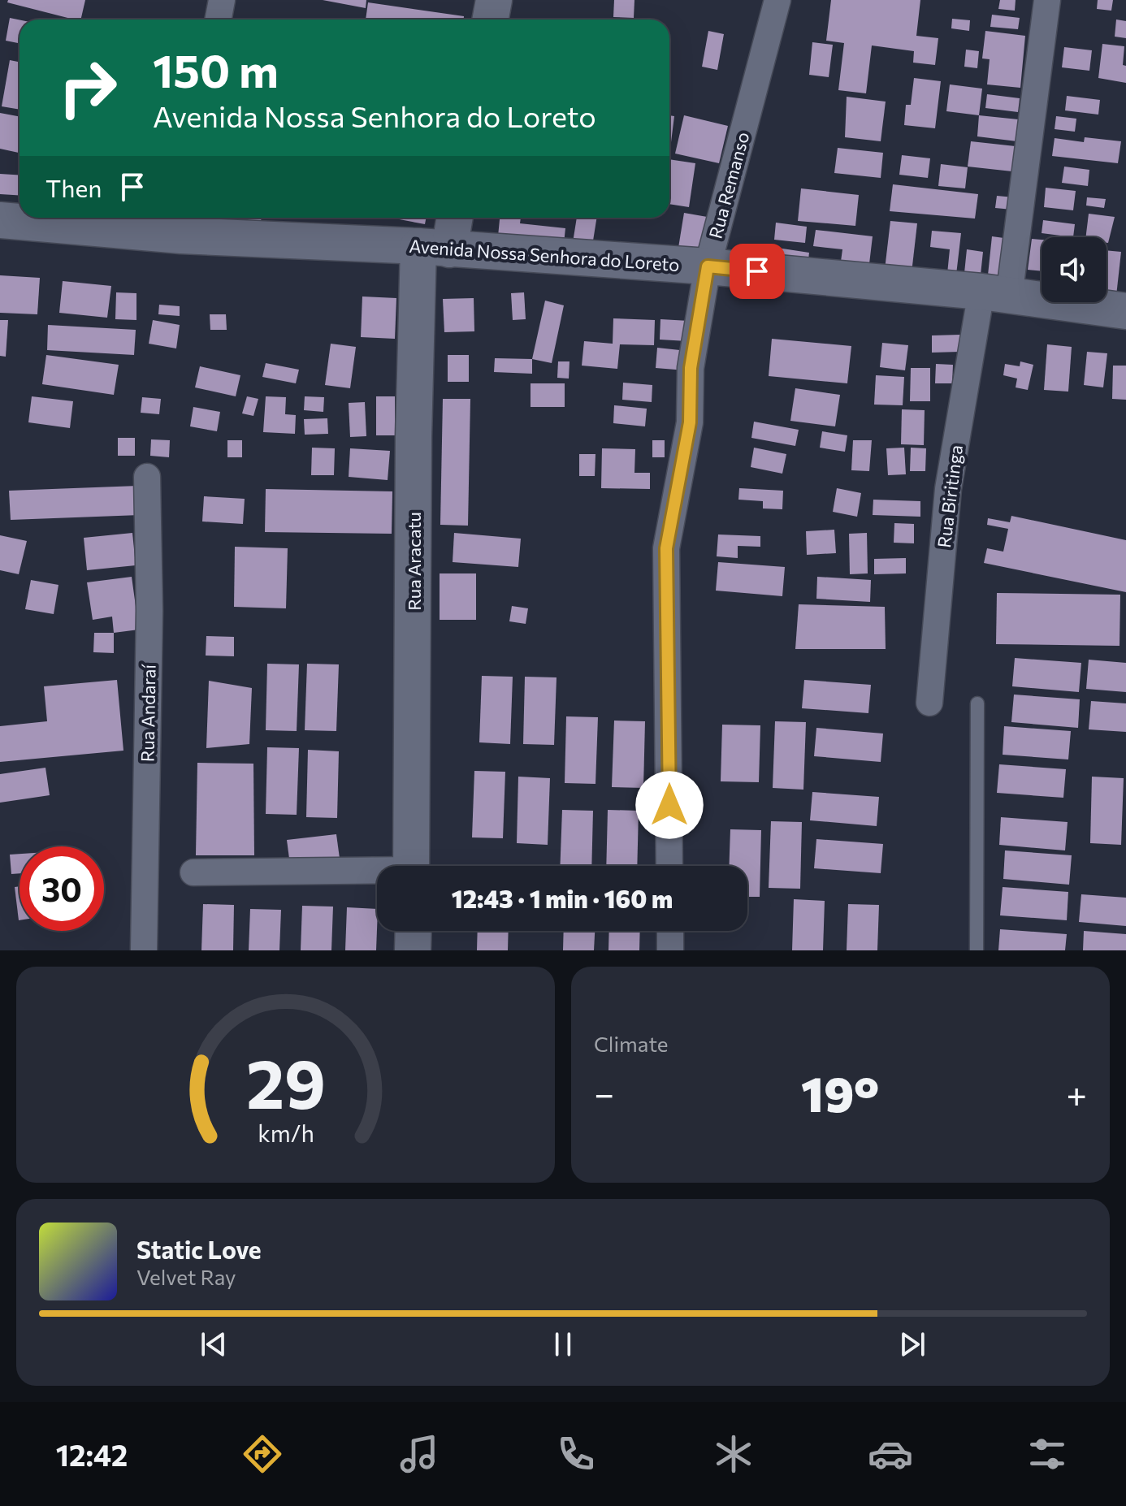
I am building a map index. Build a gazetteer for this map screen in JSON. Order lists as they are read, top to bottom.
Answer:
{
  "streets": {
    "street": [
      "Rua Remanso",
      "Avenida Nossa Senhora do Loreto",
      "Rua Biritinga",
      "Rua Aracatu",
      "Rua Andaraí"
    ]
  },
  "crossings": [
    ["Rua Remanso", "Avenida Nossa Senhora do Loreto"],
    ["Avenida Nossa Senhora do Loreto", "Rua Biritinga"],
    ["Avenida Nossa Senhora do Loreto", "Rua Aracatu"]
  ],
  "page": {
    "turn": ["150 m", "Avenida Nossa Senhora do Loreto"],
    "then": "Then",
    "limit": "30",
    "trip": "12:43 · 1 min · 160 m",
    "tile": "Climate",
    "heat": ["−", "19°", "+"],
    "song": ["Static Love", "Velvet Ray"],
    "tabs": "12:42",
    "gauge": ["29", "km/h"]
  }
}
